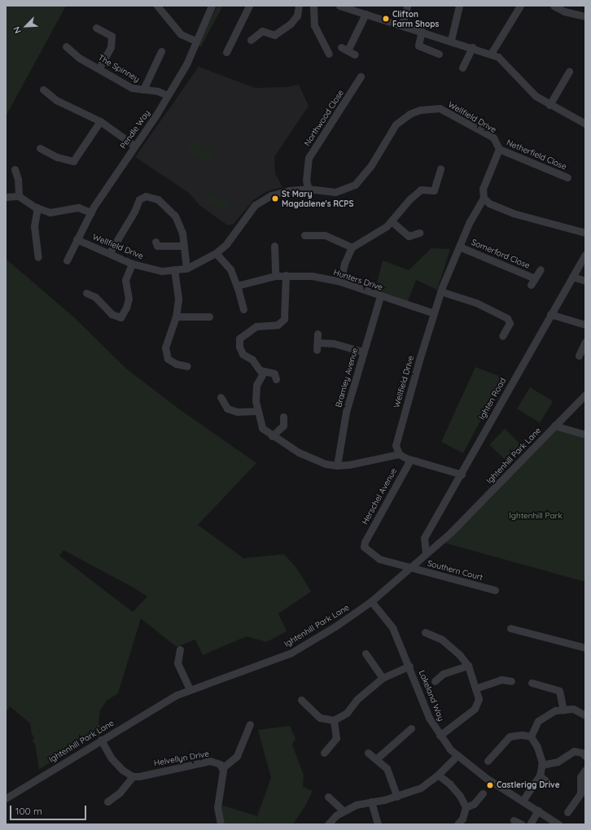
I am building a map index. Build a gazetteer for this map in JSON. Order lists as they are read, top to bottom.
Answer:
{
  "streets": {
    "street": [
      "The Spinney",
      "Wellfield Drive",
      "Northwood Close",
      "Pendle Way",
      "Netherfield Close",
      "Somerford Close",
      "Hunters Drive",
      "Bramley Avenue",
      "Ighten Road",
      "Ightenhill Park Lane",
      "Herschel Avenue",
      "Southern Court",
      "Lakeland Way",
      "Helvellyn Drive"
    ]
  },
  "crossings": [
    ["The Spinney", "Pendle Way"],
    ["Wellfield Drive", "Northwood Close"],
    ["Wellfield Drive", "Pendle Way"],
    ["Wellfield Drive", "Netherfield Close"],
    ["Wellfield Drive", "Somerford Close"],
    ["Wellfield Drive", "Hunters Drive"],
    ["Hunters Drive", "Bramley Avenue"],
    ["Ighten Road", "Ightenhill Park Lane"],
    ["Ightenhill Park Lane", "Southern Court"],
    ["Ightenhill Park Lane", "Lakeland Way"],
    ["Herschel Avenue", "Southern Court"]
  ],
  "parks": ["Ightenhill Park"],
  "places": ["Clifton Farm Shops", "St Mary Magdalene's RCPS", "Castlerigg Drive"],
  "scale_bar": "100 m",
  "north": "bottom left"
}
